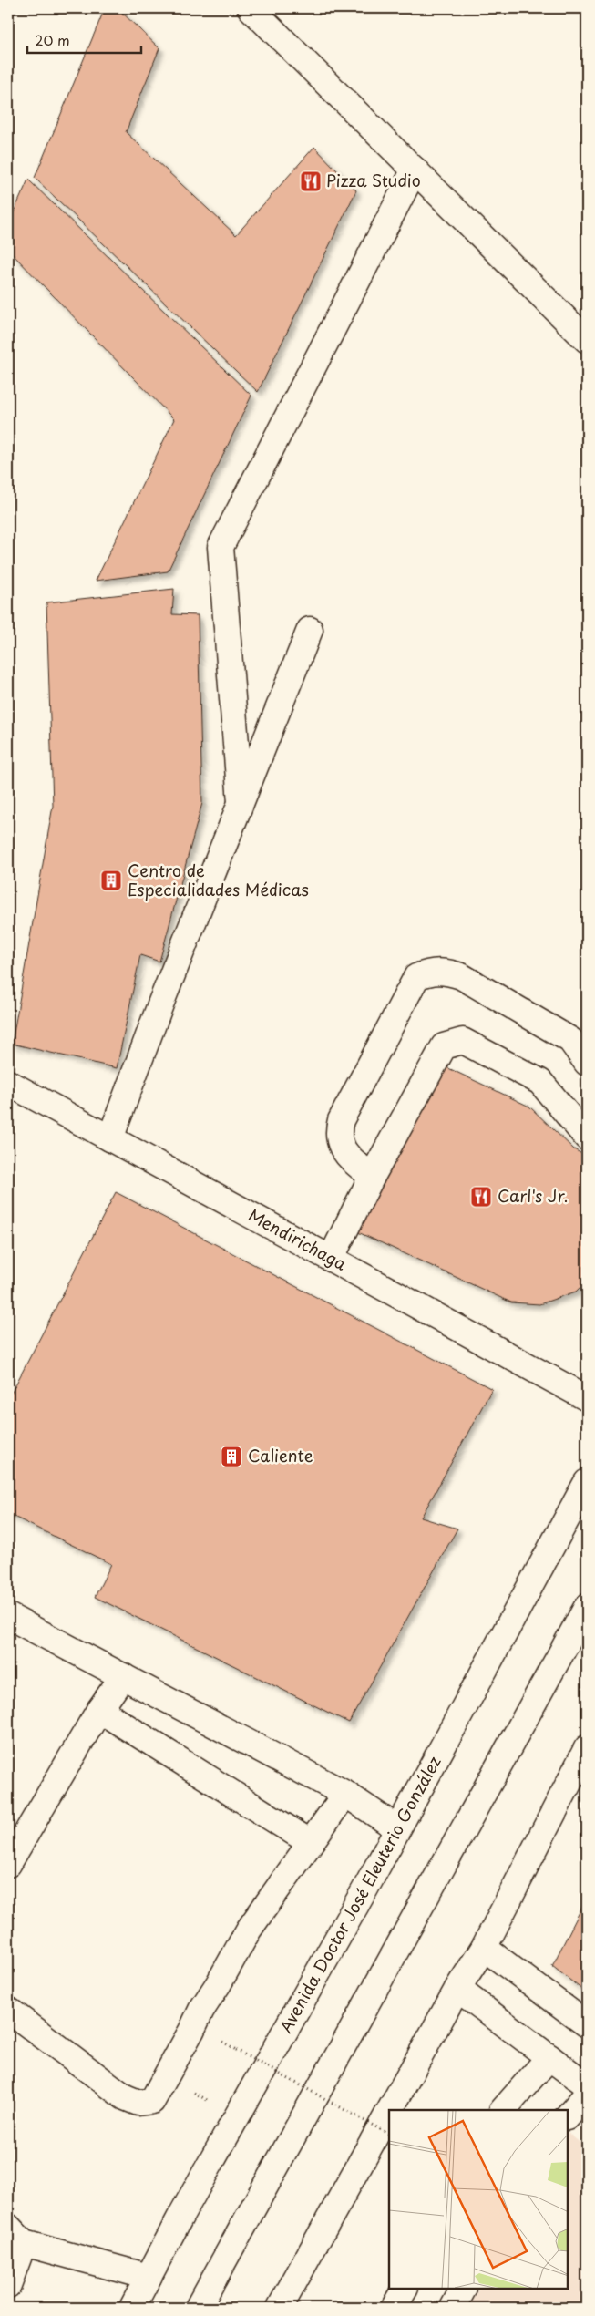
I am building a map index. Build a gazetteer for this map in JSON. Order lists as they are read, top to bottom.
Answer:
{
  "streets": {
    "main road": ["Mendirichaga", "Avenida Doctor José Eleuterio González"]
  },
  "places": {
    "restaurant": ["Pizza Studio", "Carl's Jr."],
    "building": ["Centro de Especialidades Médicas", "Caliente"]
  },
  "scale_bar": "20 m"
}
